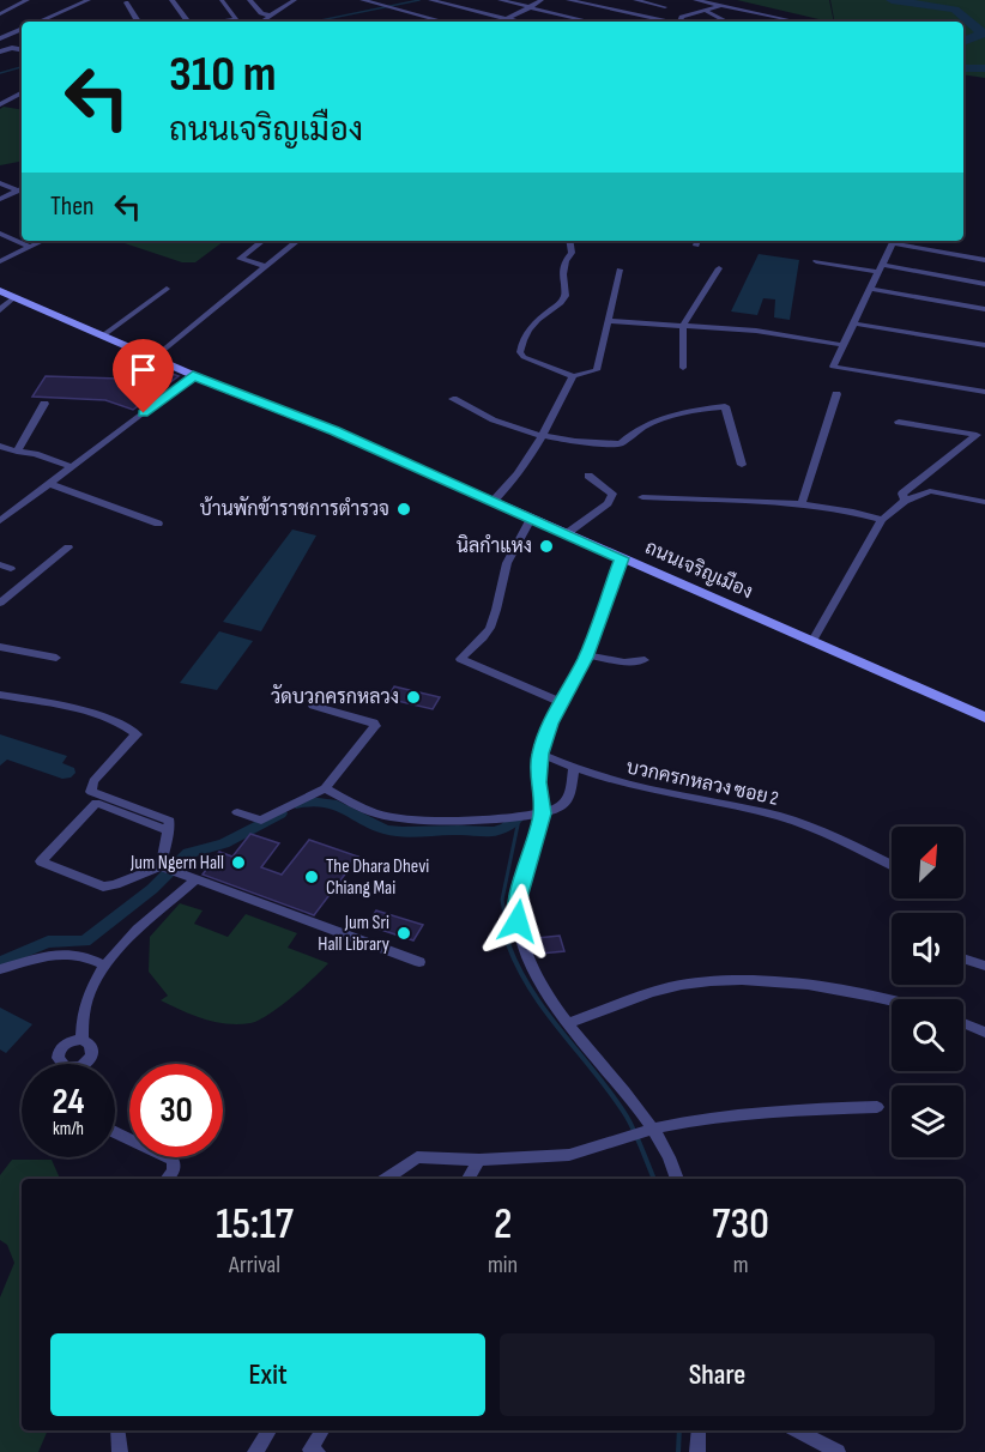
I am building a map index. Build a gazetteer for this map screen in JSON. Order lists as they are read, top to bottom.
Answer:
{
  "streets": {
    "main road": ["ถนนเจริญเมือง"],
    "street": ["บวกครกหลวง ซอย 2"]
  },
  "places": [
    "บ้านพักข้าราชการตำรวจ",
    "นิลกําแหง",
    "วัดบวกครกหลวง",
    "Jum Ngern Hall",
    "The Dhara Dhevi Chiang Mai",
    "Jum Sri Hall Library"
  ],
  "north": "top right",
  "page": {
    "turn": ["310 m", "ถนนเจริญเมือง"],
    "then": "Then",
    "speed": "24 km/h",
    "limit": "30",
    "eta": [
      "15:17",
      "Arrival",
      "2",
      "min",
      "730",
      "m"
    ],
    "buttons": ["Exit", "Share"]
  }
}
